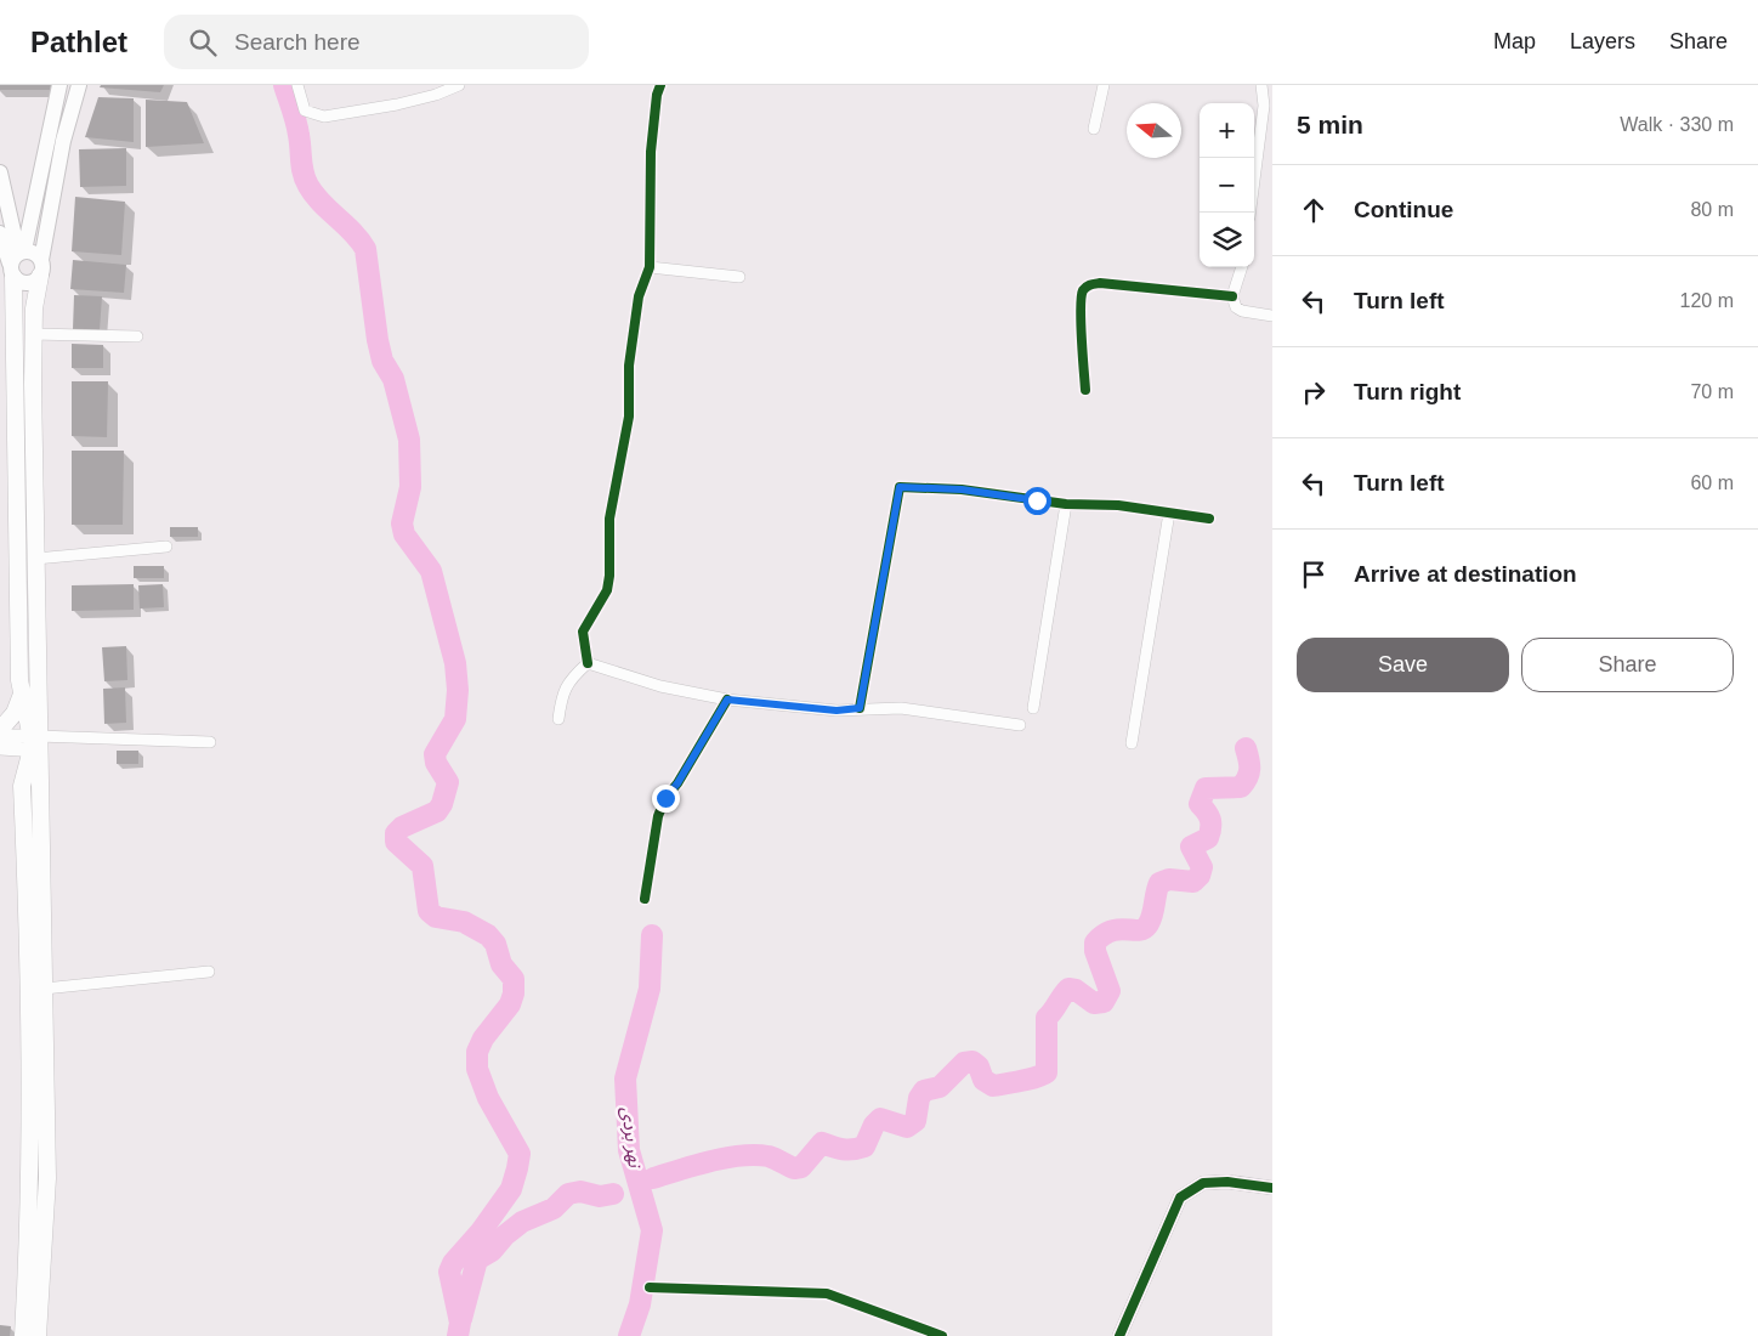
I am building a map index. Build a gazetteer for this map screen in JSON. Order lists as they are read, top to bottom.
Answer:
{
  "water": ["نهر بردى"],
  "north": "left",
  "page": {
    "header": "Pathlet",
    "search": "Search here",
    "nav": ["Map", "Layers", "Share"],
    "heading": ["5 min", "Walk · 330 m"],
    "map_buttons": ["+", "−"],
    "list": [
      ["Continue", "80 m"],
      ["Turn left", "120 m"],
      ["Turn right", "70 m"],
      ["Turn left", "60 m"],
      "Arrive at destination"
    ],
    "buttons": ["Save", "Share"]
  }
}
